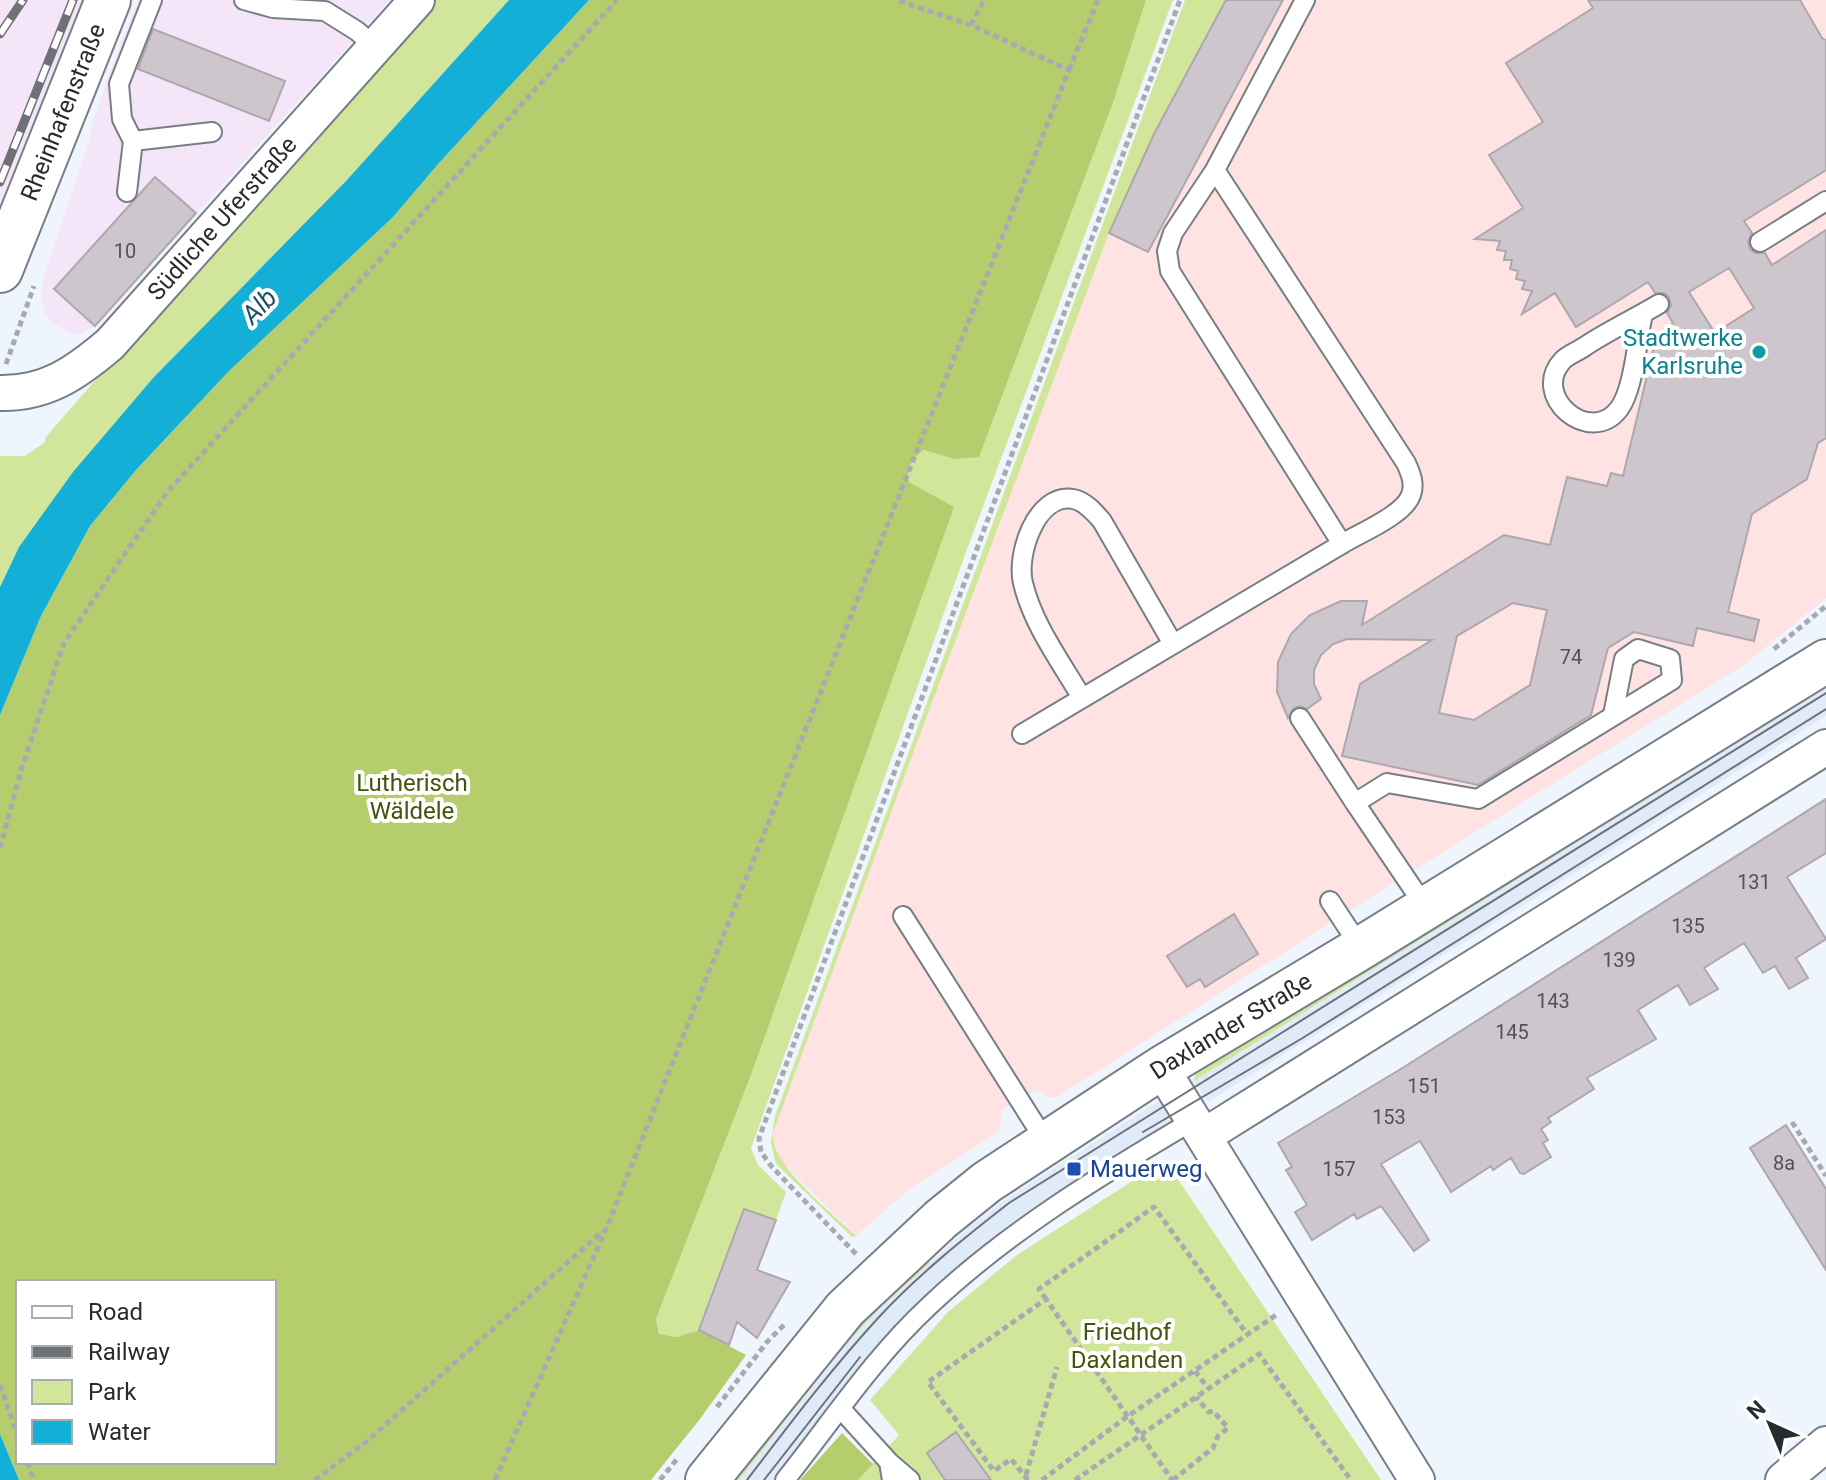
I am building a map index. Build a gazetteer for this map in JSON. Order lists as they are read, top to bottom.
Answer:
{
  "streets": {
    "main road": ["Rheinhafenstraße"],
    "street": ["Südliche Uferstraße", "Daxlander Straße"]
  },
  "water": ["Alb"],
  "parks": ["Lutherisch Wäldele", "Friedhof Daxlanden"],
  "places": {
    "other": ["Stadtwerke Karlsruhe"],
    "transit": ["Mauerweg"]
  },
  "house_numbers": [
    "10",
    "74",
    "131",
    "135",
    "139",
    "143",
    "145",
    "151",
    "153",
    "8a",
    "157"
  ],
  "legend": [
    "Road",
    "Railway",
    "Park",
    "Water"
  ],
  "north": "top left"
}
